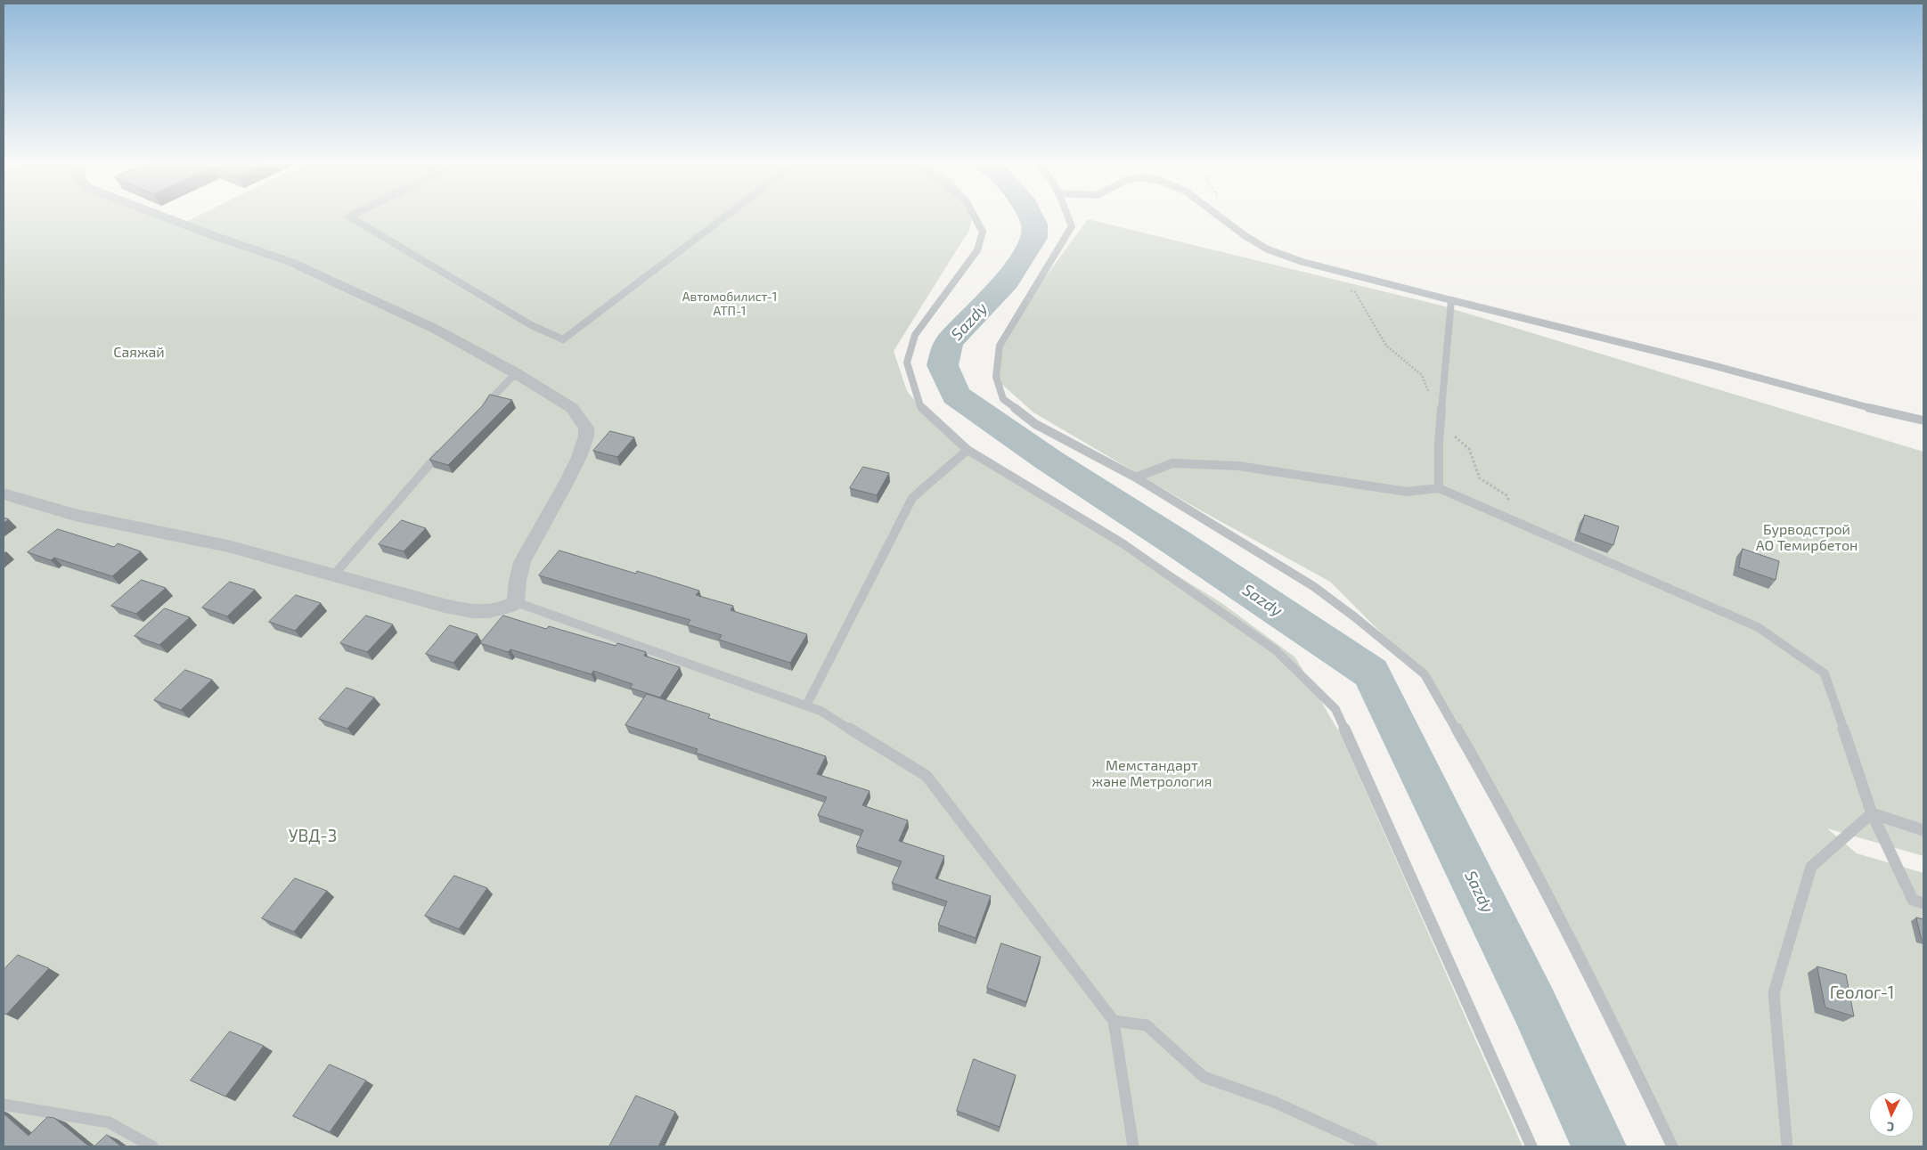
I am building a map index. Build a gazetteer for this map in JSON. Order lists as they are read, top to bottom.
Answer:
{
  "water": ["Sazdy"],
  "parks": [
    "Автомобилист-1 АТП-1",
    "Саяжай",
    "Бурводстрой АО Темирбетон",
    "Мемстандарт және Метрология",
    "УВД-3",
    "Геолог-1"
  ],
  "north": "bottom"
}
